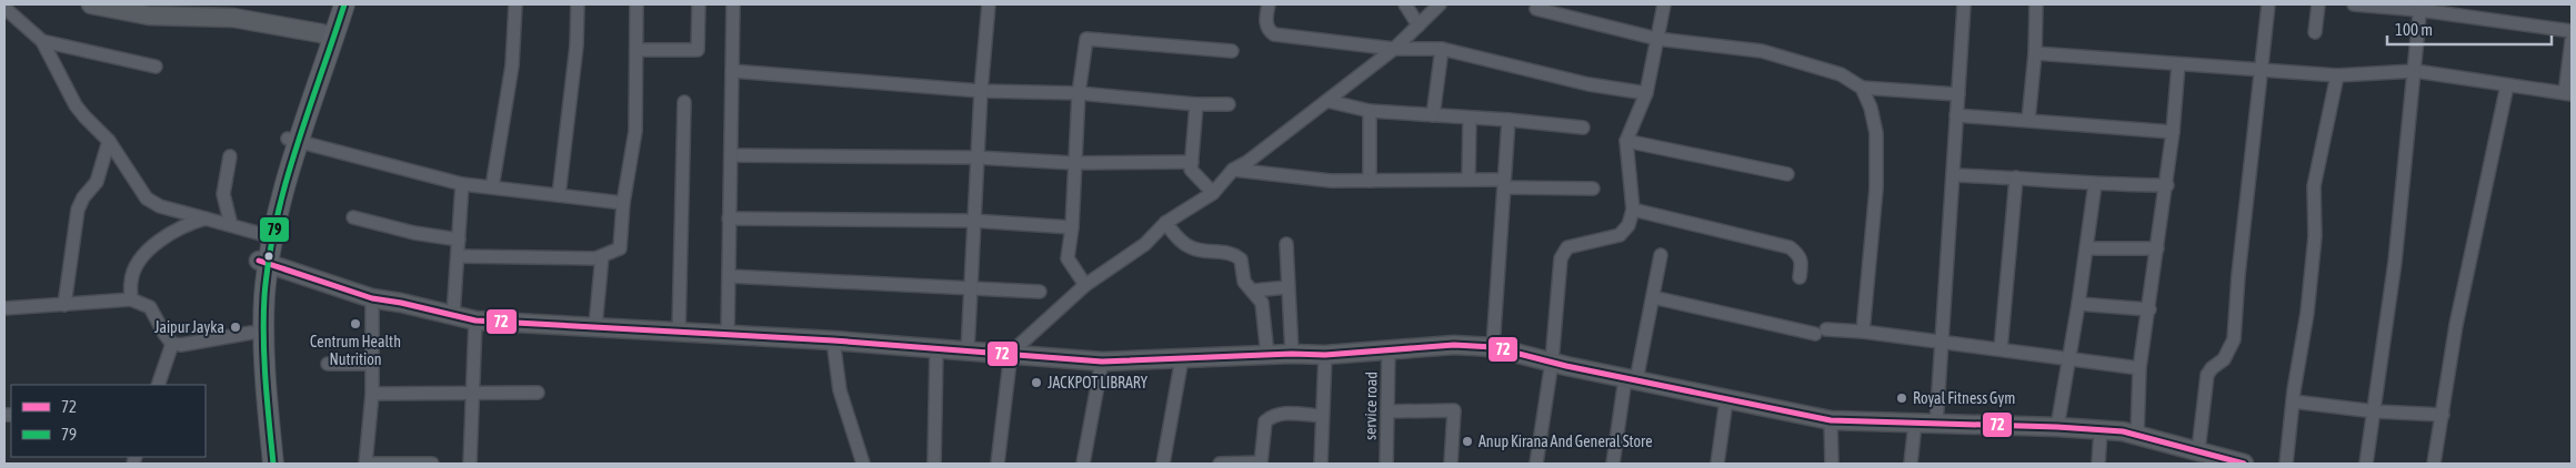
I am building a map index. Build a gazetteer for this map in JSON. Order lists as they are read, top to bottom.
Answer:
{
  "streets": {
    "street": ["service road"]
  },
  "places": [
    "Centrum Health Nutrition",
    "Jaipur Jayka",
    "JACKPOT LIBRARY",
    "Royal Fitness Gym",
    "Anup Kirana And General Store"
  ],
  "lines": ["transit line 79", "transit line 72"],
  "legend": ["72", "79"],
  "scale_bar": "100 m"
}
